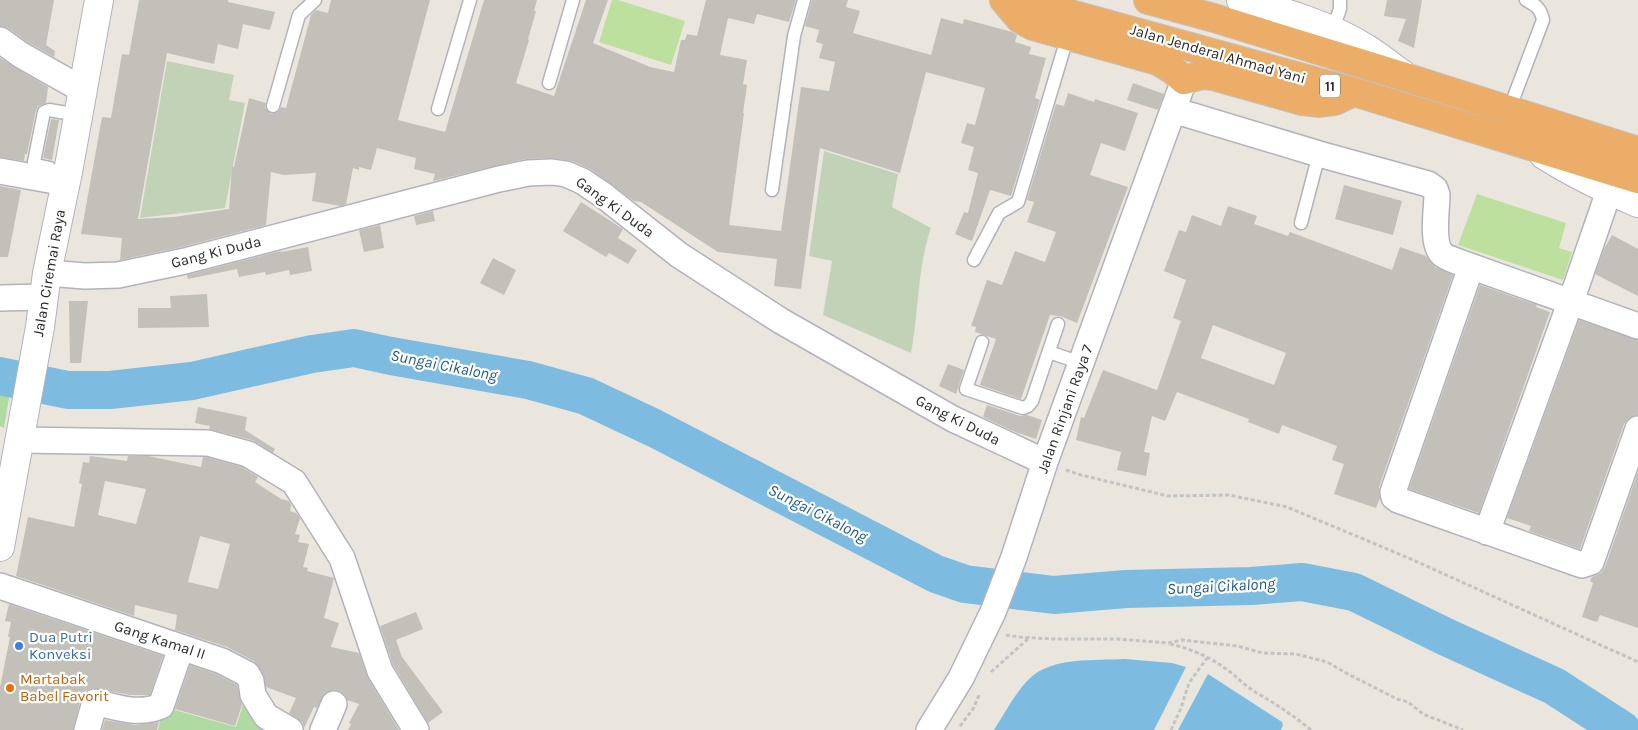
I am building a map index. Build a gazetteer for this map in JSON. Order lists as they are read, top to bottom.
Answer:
{
  "streets": {
    "highway": ["Jalan Jenderal Ahmad Yani", "11"],
    "street": [
      "Gang Ki Duda",
      "Jalan Ciremai Raya",
      "Jalan Rinjani Raya 7",
      "Gang Kamal II"
    ]
  },
  "crossings": [
    ["Gang Ki Duda", "Jalan Ciremai Raya"],
    ["Gang Ki Duda", "Jalan Rinjani Raya 7"]
  ],
  "water": ["Sungai Cikalong"],
  "places": ["Dua Putri Konveksi", "Martabak Babel Favorit"]
}
